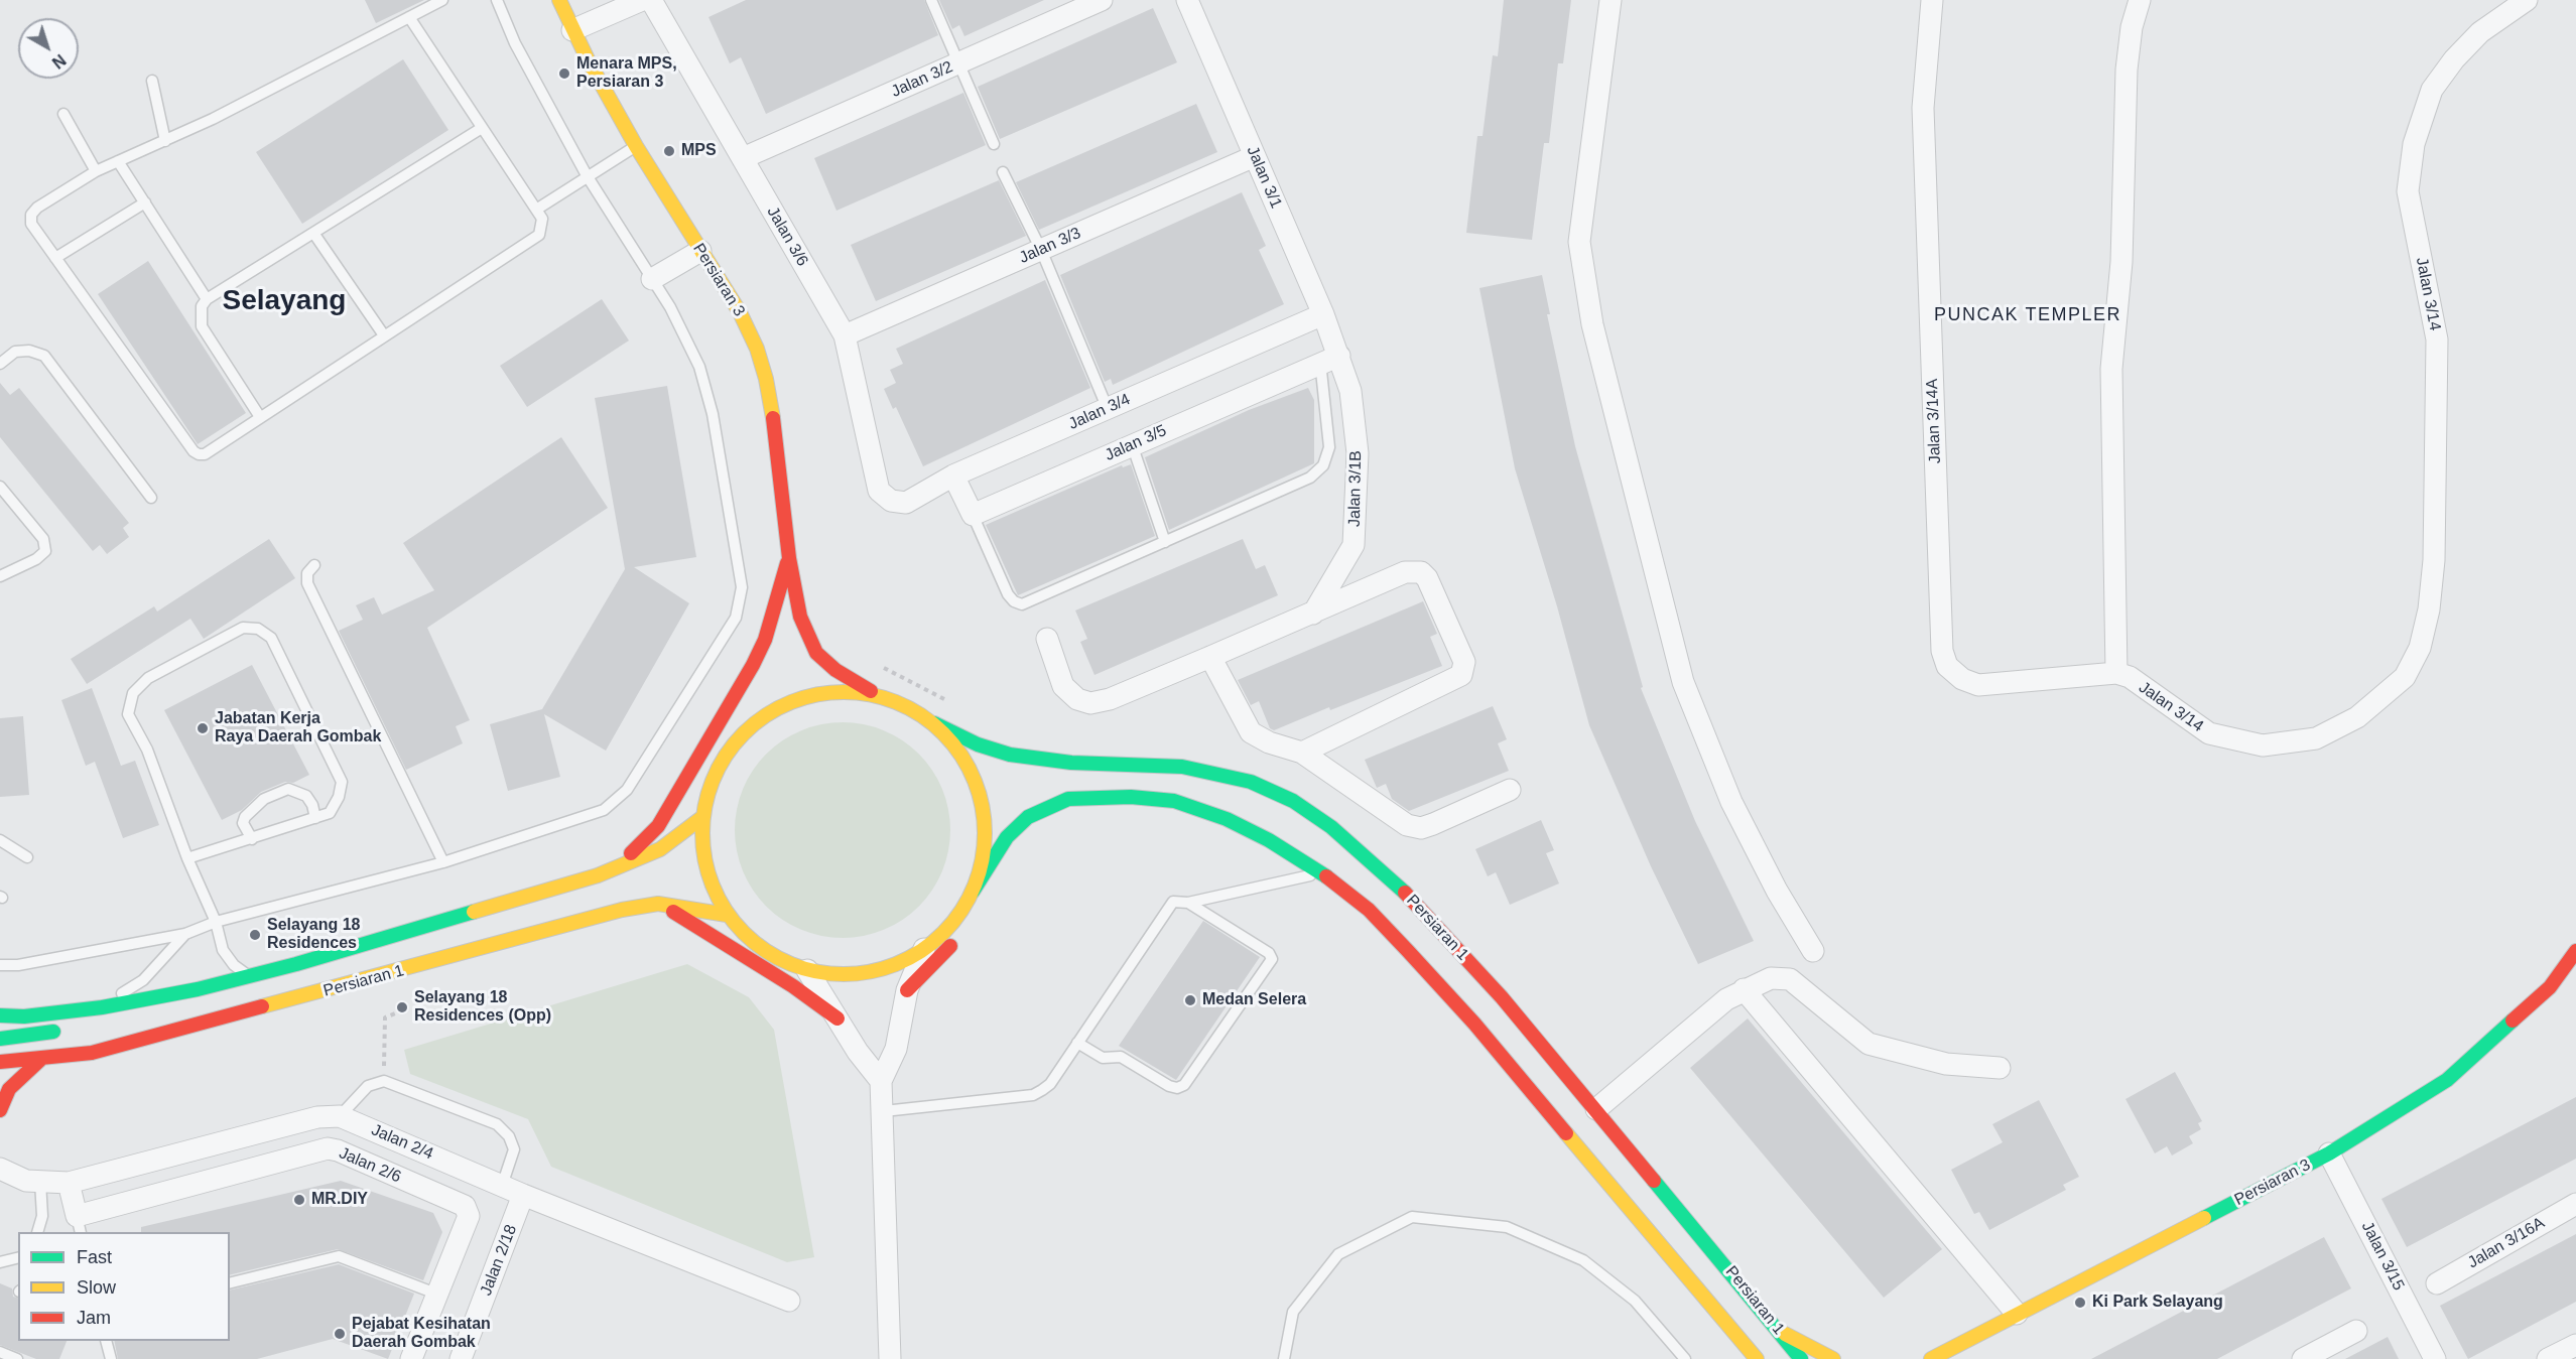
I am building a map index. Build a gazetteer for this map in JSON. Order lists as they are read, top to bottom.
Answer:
{
  "streets": {
    "main road": ["Persiaran 3", "Persiaran 1"],
    "street": [
      "Jalan 3/2",
      "Jalan 3/1",
      "Jalan 3/6",
      "Jalan 3/3",
      "Jalan 3/14",
      "Jalan 3/4",
      "Jalan 3/14A",
      "Jalan 3/5",
      "Jalan 3/1B",
      "Jalan 2/4",
      "Jalan 2/6",
      "Jalan 3/16A",
      "Jalan 3/15",
      "Jalan 2/18"
    ]
  },
  "crossings": [
    ["Jalan 3/2", "Jalan 3/6"],
    ["Jalan 3/1", "Jalan 3/3"],
    ["Jalan 3/1", "Jalan 3/4"],
    ["Jalan 3/1", "Jalan 3/5"],
    ["Jalan 3/1", "Jalan 3/1B"],
    ["Jalan 3/6", "Jalan 3/3"],
    ["Jalan 3/6", "Jalan 3/4"],
    ["Persiaran 3", "Jalan 3/15"],
    ["Jalan 3/14", "Jalan 3/14A"],
    ["Jalan 3/5", "Jalan 3/1B"],
    ["Jalan 2/4", "Jalan 2/18"]
  ],
  "districts": ["Selayang", "PUNCAK TEMPLER"],
  "places": [
    "Menara MPS, Persiaran 3",
    "MPS",
    "Jabatan Kerja Raya Daerah Gombak",
    "Selayang 18 Residences",
    "Medan Selera",
    "Selayang 18 Residences (Opp)",
    "MR.DIY",
    "Ki Park Selayang",
    "Pejabat Kesihatan Daerah Gombak"
  ],
  "legend": ["Fast", "Slow", "Jam"],
  "north": "bottom right"
}
